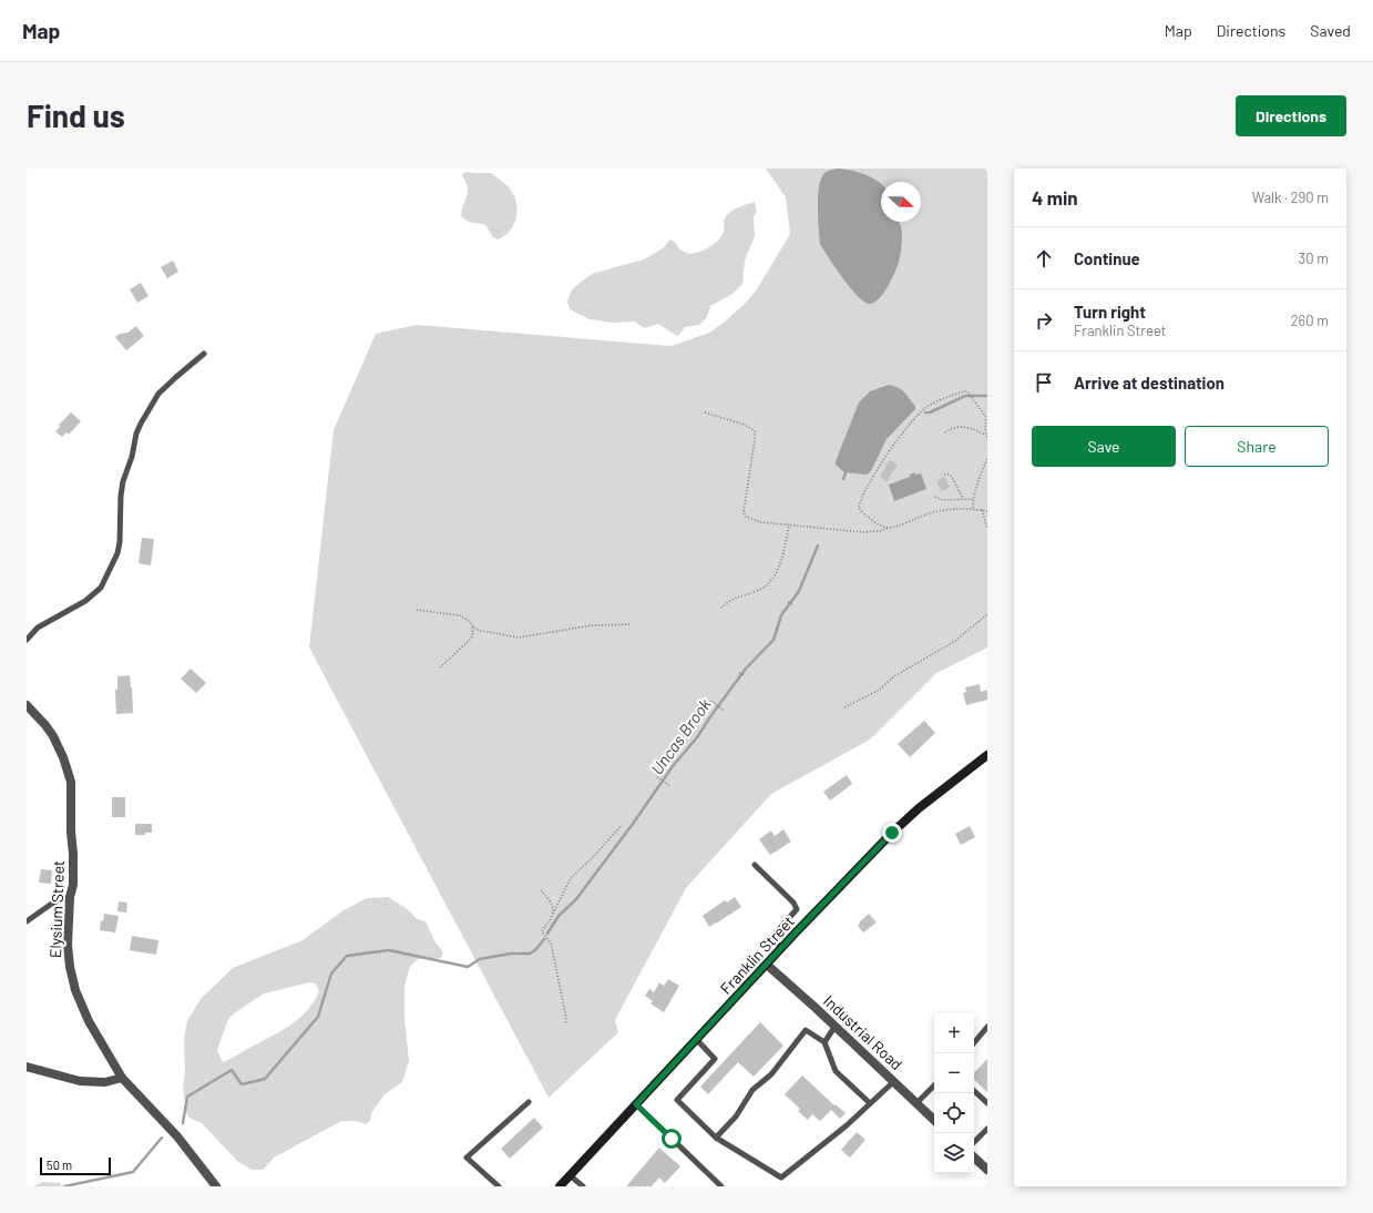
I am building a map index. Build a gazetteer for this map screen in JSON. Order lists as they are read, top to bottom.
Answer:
{
  "streets": {
    "main road": ["Franklin Street"],
    "street": ["Elysium Street", "Industrial Road"]
  },
  "crossings": [
    ["Franklin Street", "Industrial Road"]
  ],
  "water": ["Uncas Brook"],
  "scale_bar": "50 m",
  "north": "right",
  "page": {
    "header": "Map",
    "nav": ["Map", "Directions", "Saved"],
    "buttons": [
      "Directions",
      ["Save", "Share"]
    ],
    "title": "Find us",
    "heading": ["4 min", "Walk · 290 m"],
    "list": [
      ["Continue", "30 m"],
      ["Turn right", "Franklin Street", "260 m"],
      "Arrive at destination"
    ],
    "map_buttons": ["+", "−"],
    "scale": "50 m"
  }
}
